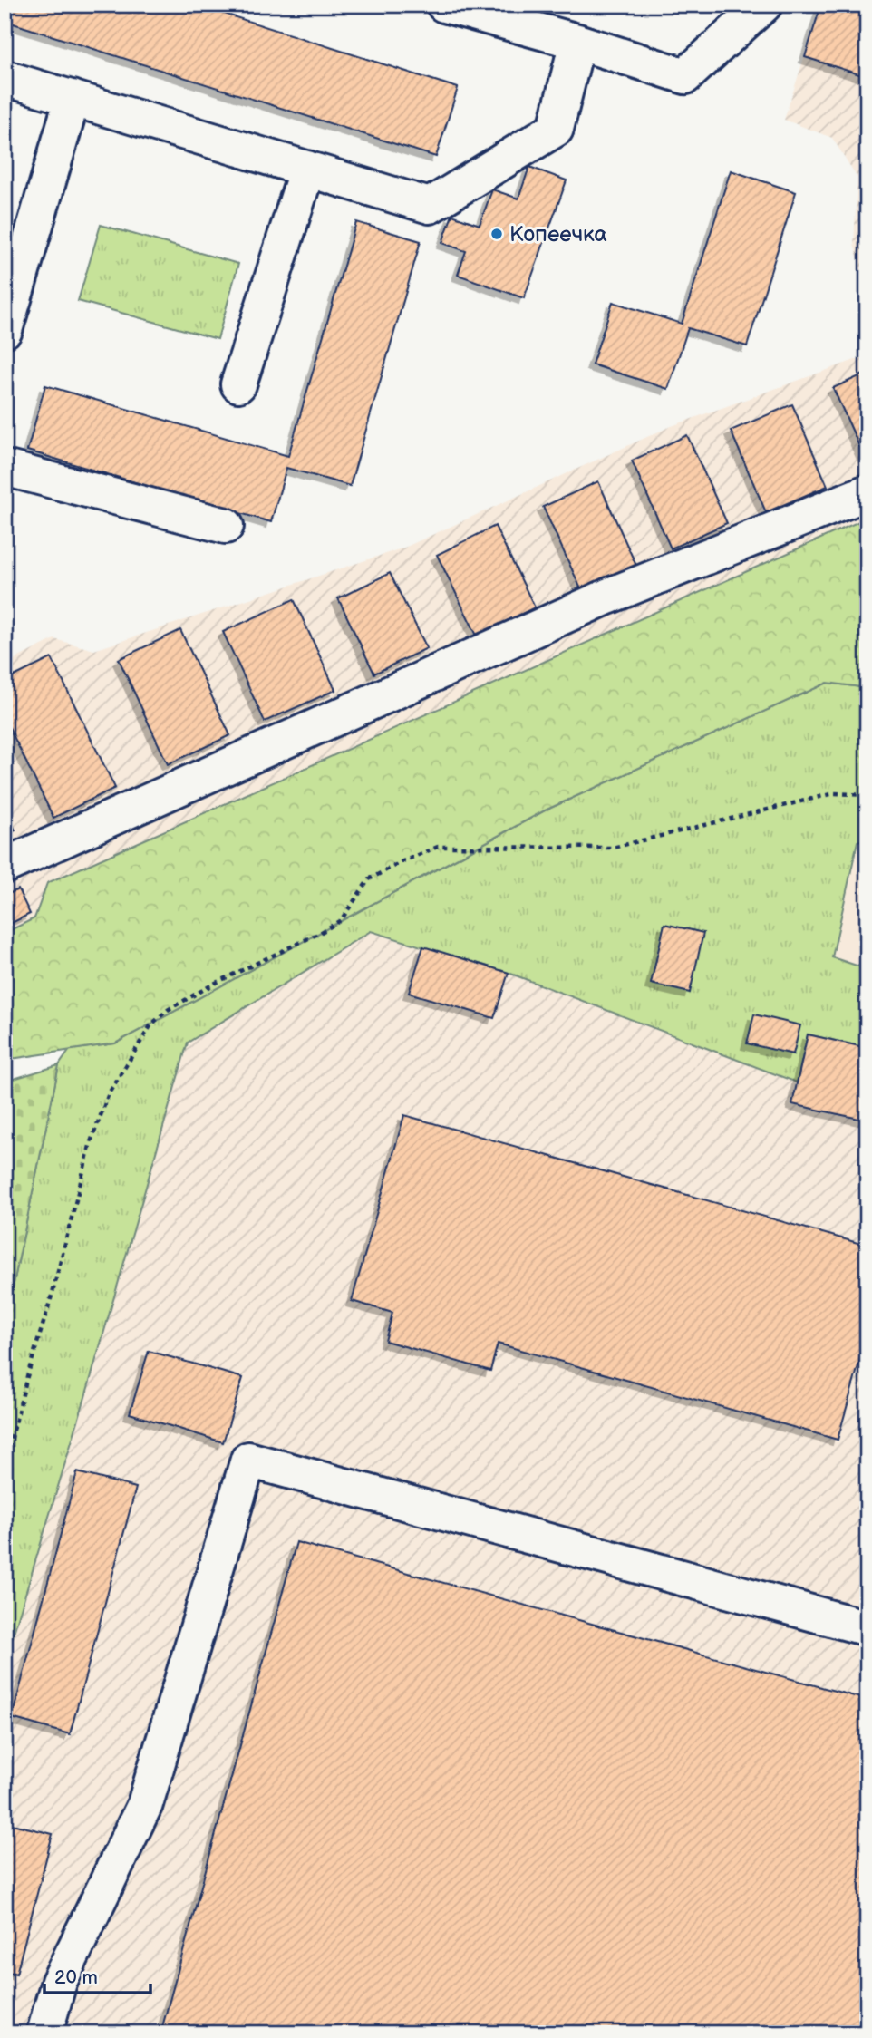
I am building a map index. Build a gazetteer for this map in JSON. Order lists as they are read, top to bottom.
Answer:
{
  "places": ["Копеечка"],
  "scale_bar": "20 m"
}
